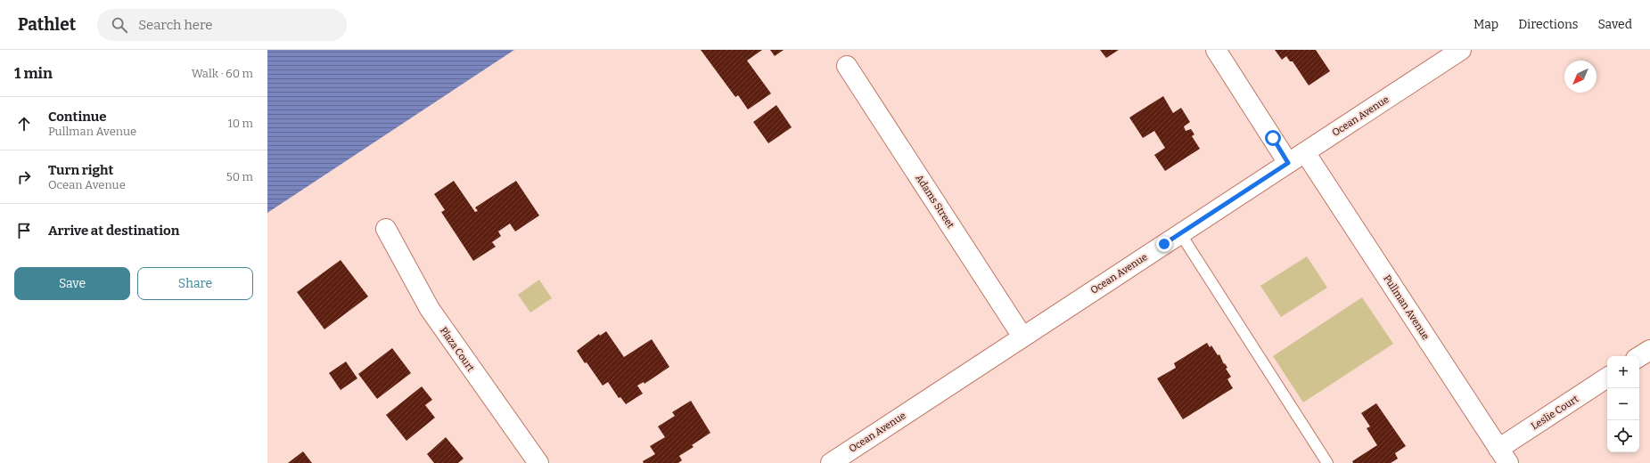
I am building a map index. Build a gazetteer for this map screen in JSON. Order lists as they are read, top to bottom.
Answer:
{
  "streets": {
    "street": [
      "Ocean Avenue",
      "Adams Street",
      "Pullman Avenue",
      "Plaza Court",
      "Leslie Court"
    ]
  },
  "crossings": [
    ["Ocean Avenue", "Adams Street"],
    ["Ocean Avenue", "Pullman Avenue"],
    ["Pullman Avenue", "Leslie Court"]
  ],
  "north": "bottom left",
  "page": {
    "header": "Pathlet",
    "search": "Search here",
    "nav": ["Map", "Directions", "Saved"],
    "heading": ["1 min", "Walk · 60 m"],
    "list": [
      ["Continue", "Pullman Avenue", "10 m"],
      ["Turn right", "Ocean Avenue", "50 m"],
      "Arrive at destination"
    ],
    "buttons": ["Save", "Share"],
    "map_buttons": ["+", "−"]
  }
}
